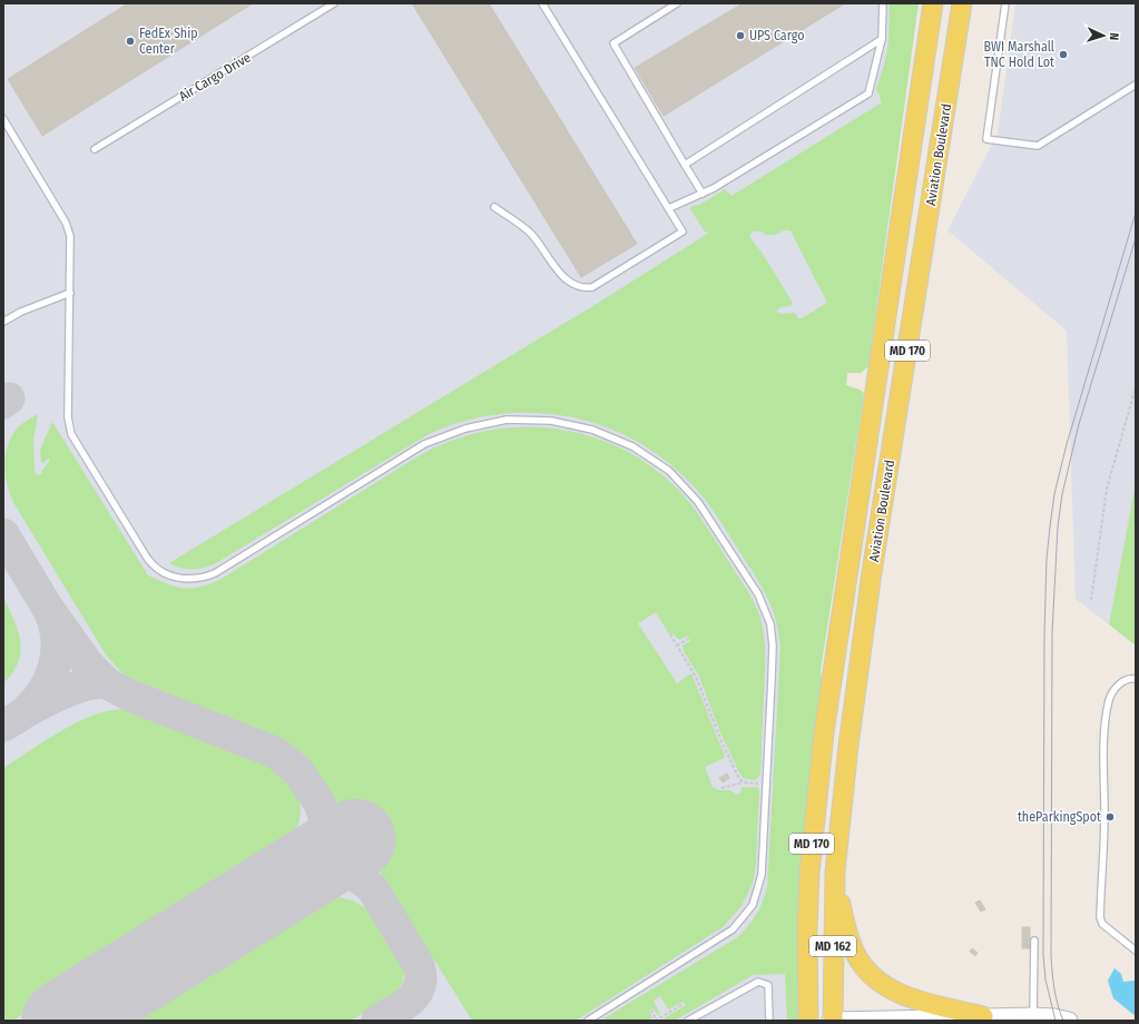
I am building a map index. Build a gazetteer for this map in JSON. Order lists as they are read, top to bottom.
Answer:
{
  "streets": {
    "main road": ["Aviation Boulevard", "MD 170", "MD 162"],
    "lane": ["Air Cargo Drive"]
  },
  "crossings": [
    ["Aviation Boulevard", "MD 170"]
  ],
  "places": [
    "UPS Cargo",
    "FedEx Ship Center",
    "BWI Marshall TNC Hold Lot",
    "theParkingSpot"
  ],
  "north": "right"
}
